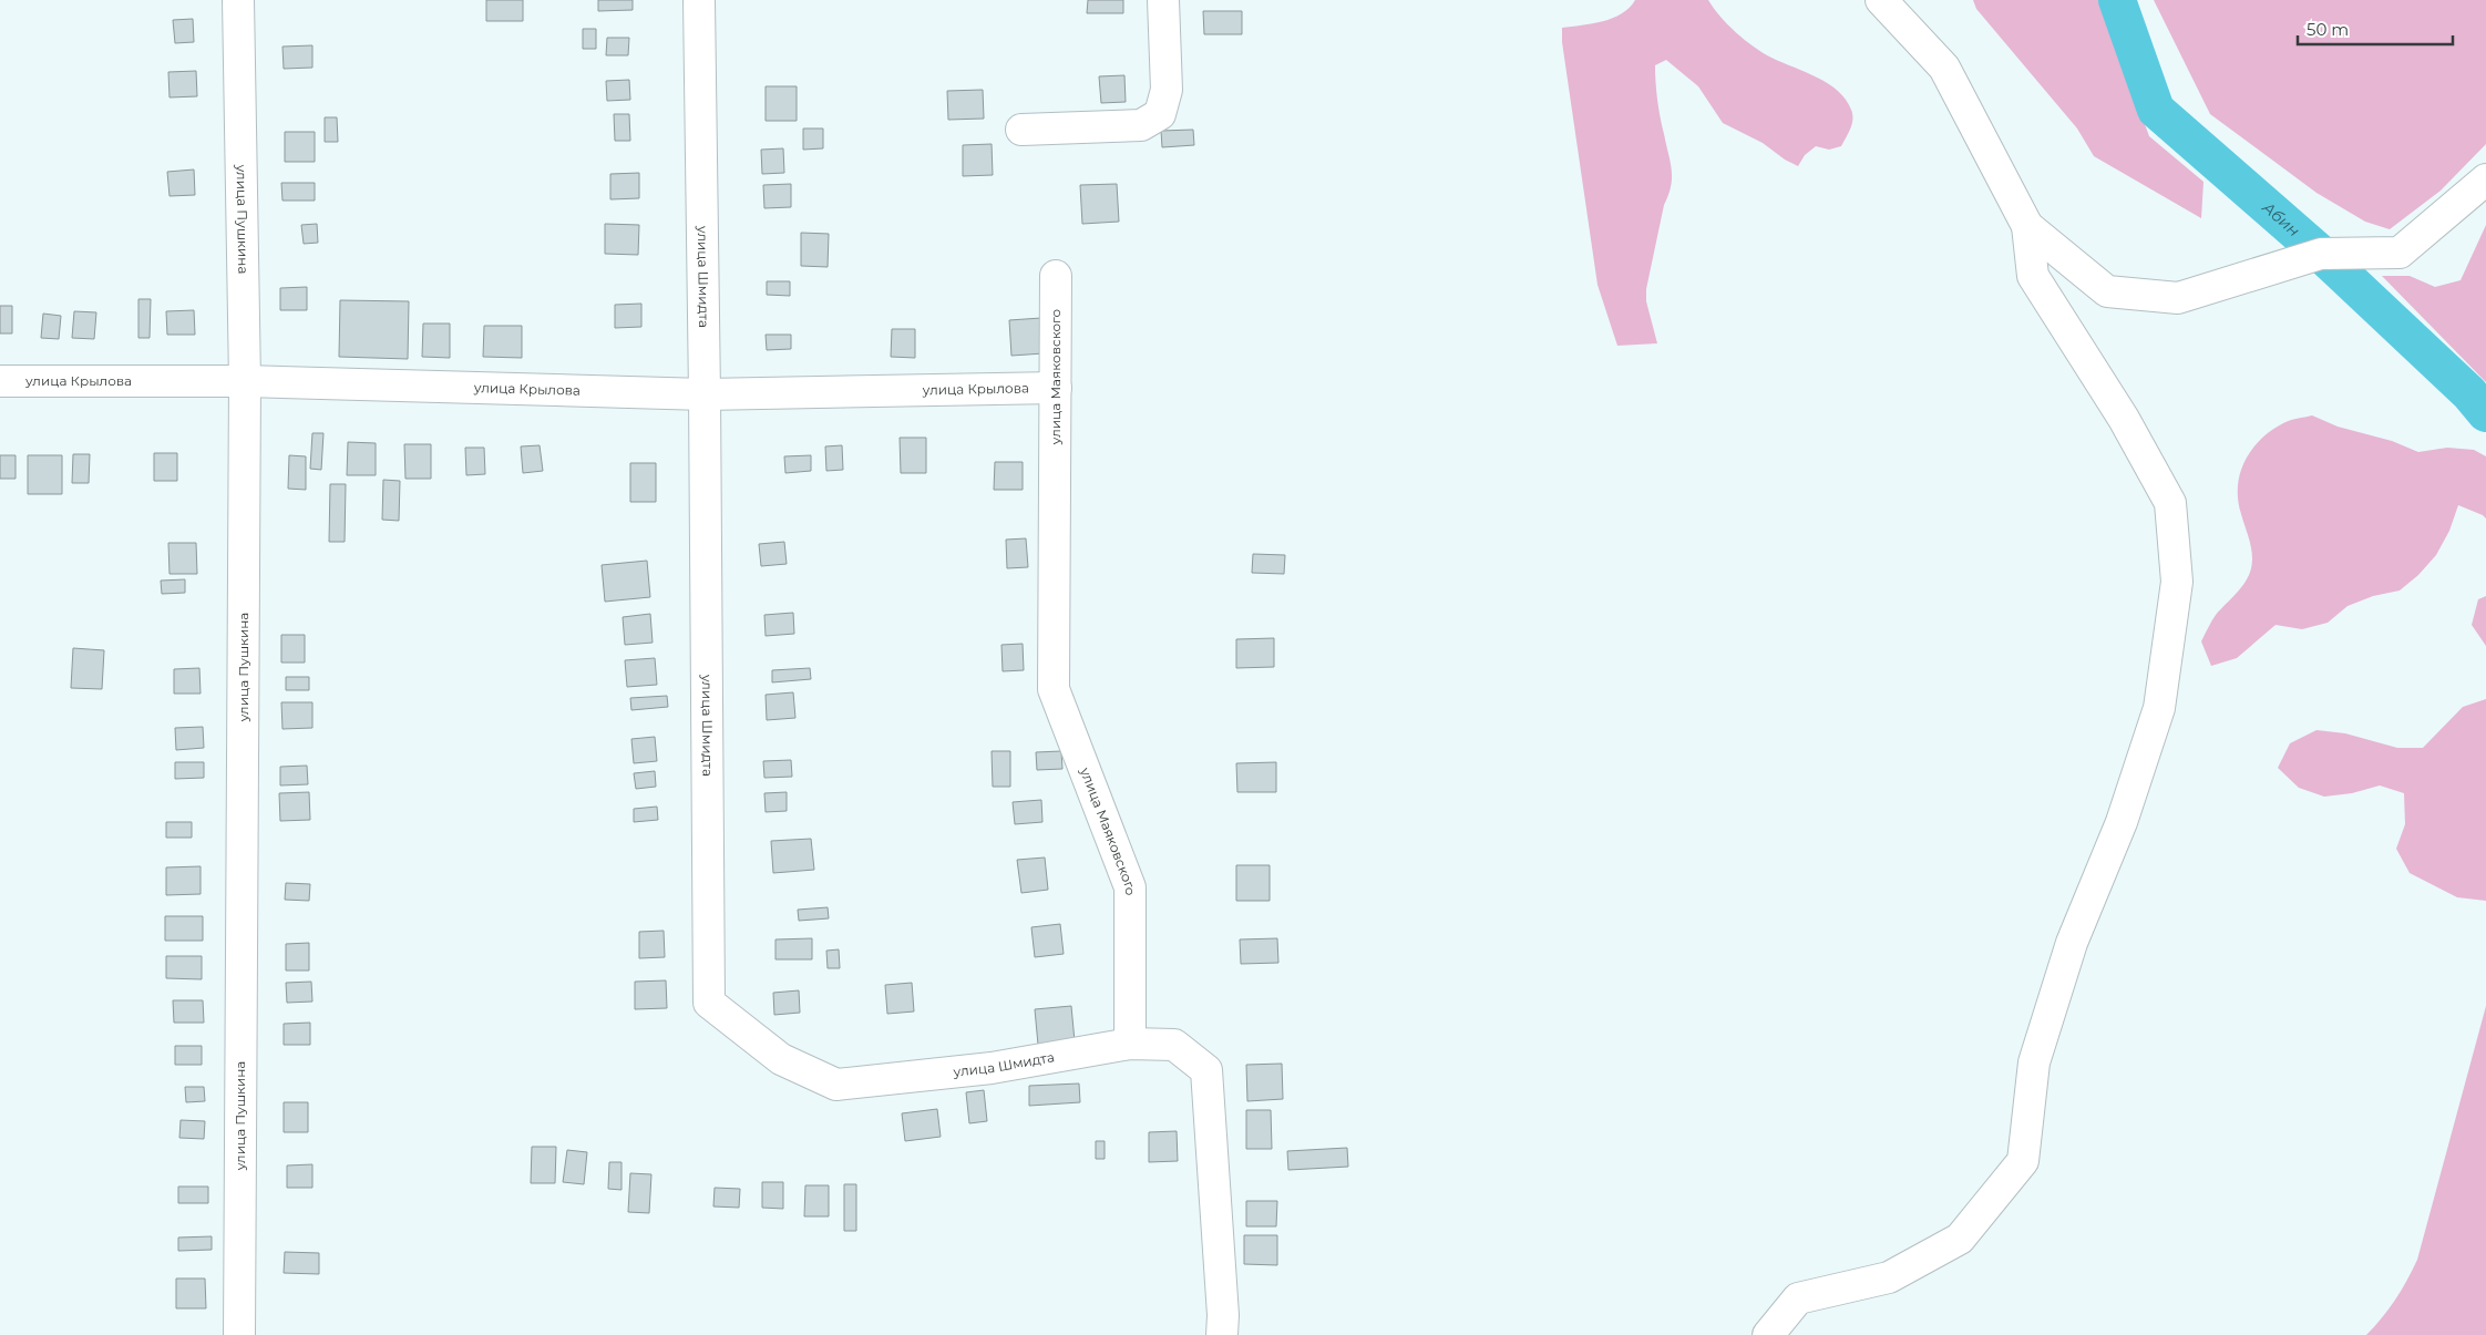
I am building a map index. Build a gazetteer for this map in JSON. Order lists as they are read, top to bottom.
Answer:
{
  "streets": {
    "street": [
      "улица Пушкина",
      "улица Шмидта",
      "улица Маяковского",
      "улица Крылова"
    ]
  },
  "crossings": [
    ["улица Пушкина", "улица Крылова"],
    ["улица Шмидта", "улица Маяковского"],
    ["улица Шмидта", "улица Крылова"],
    ["улица Маяковского", "улица Крылова"]
  ],
  "water": ["Абин"],
  "scale_bar": "50 m"
}
